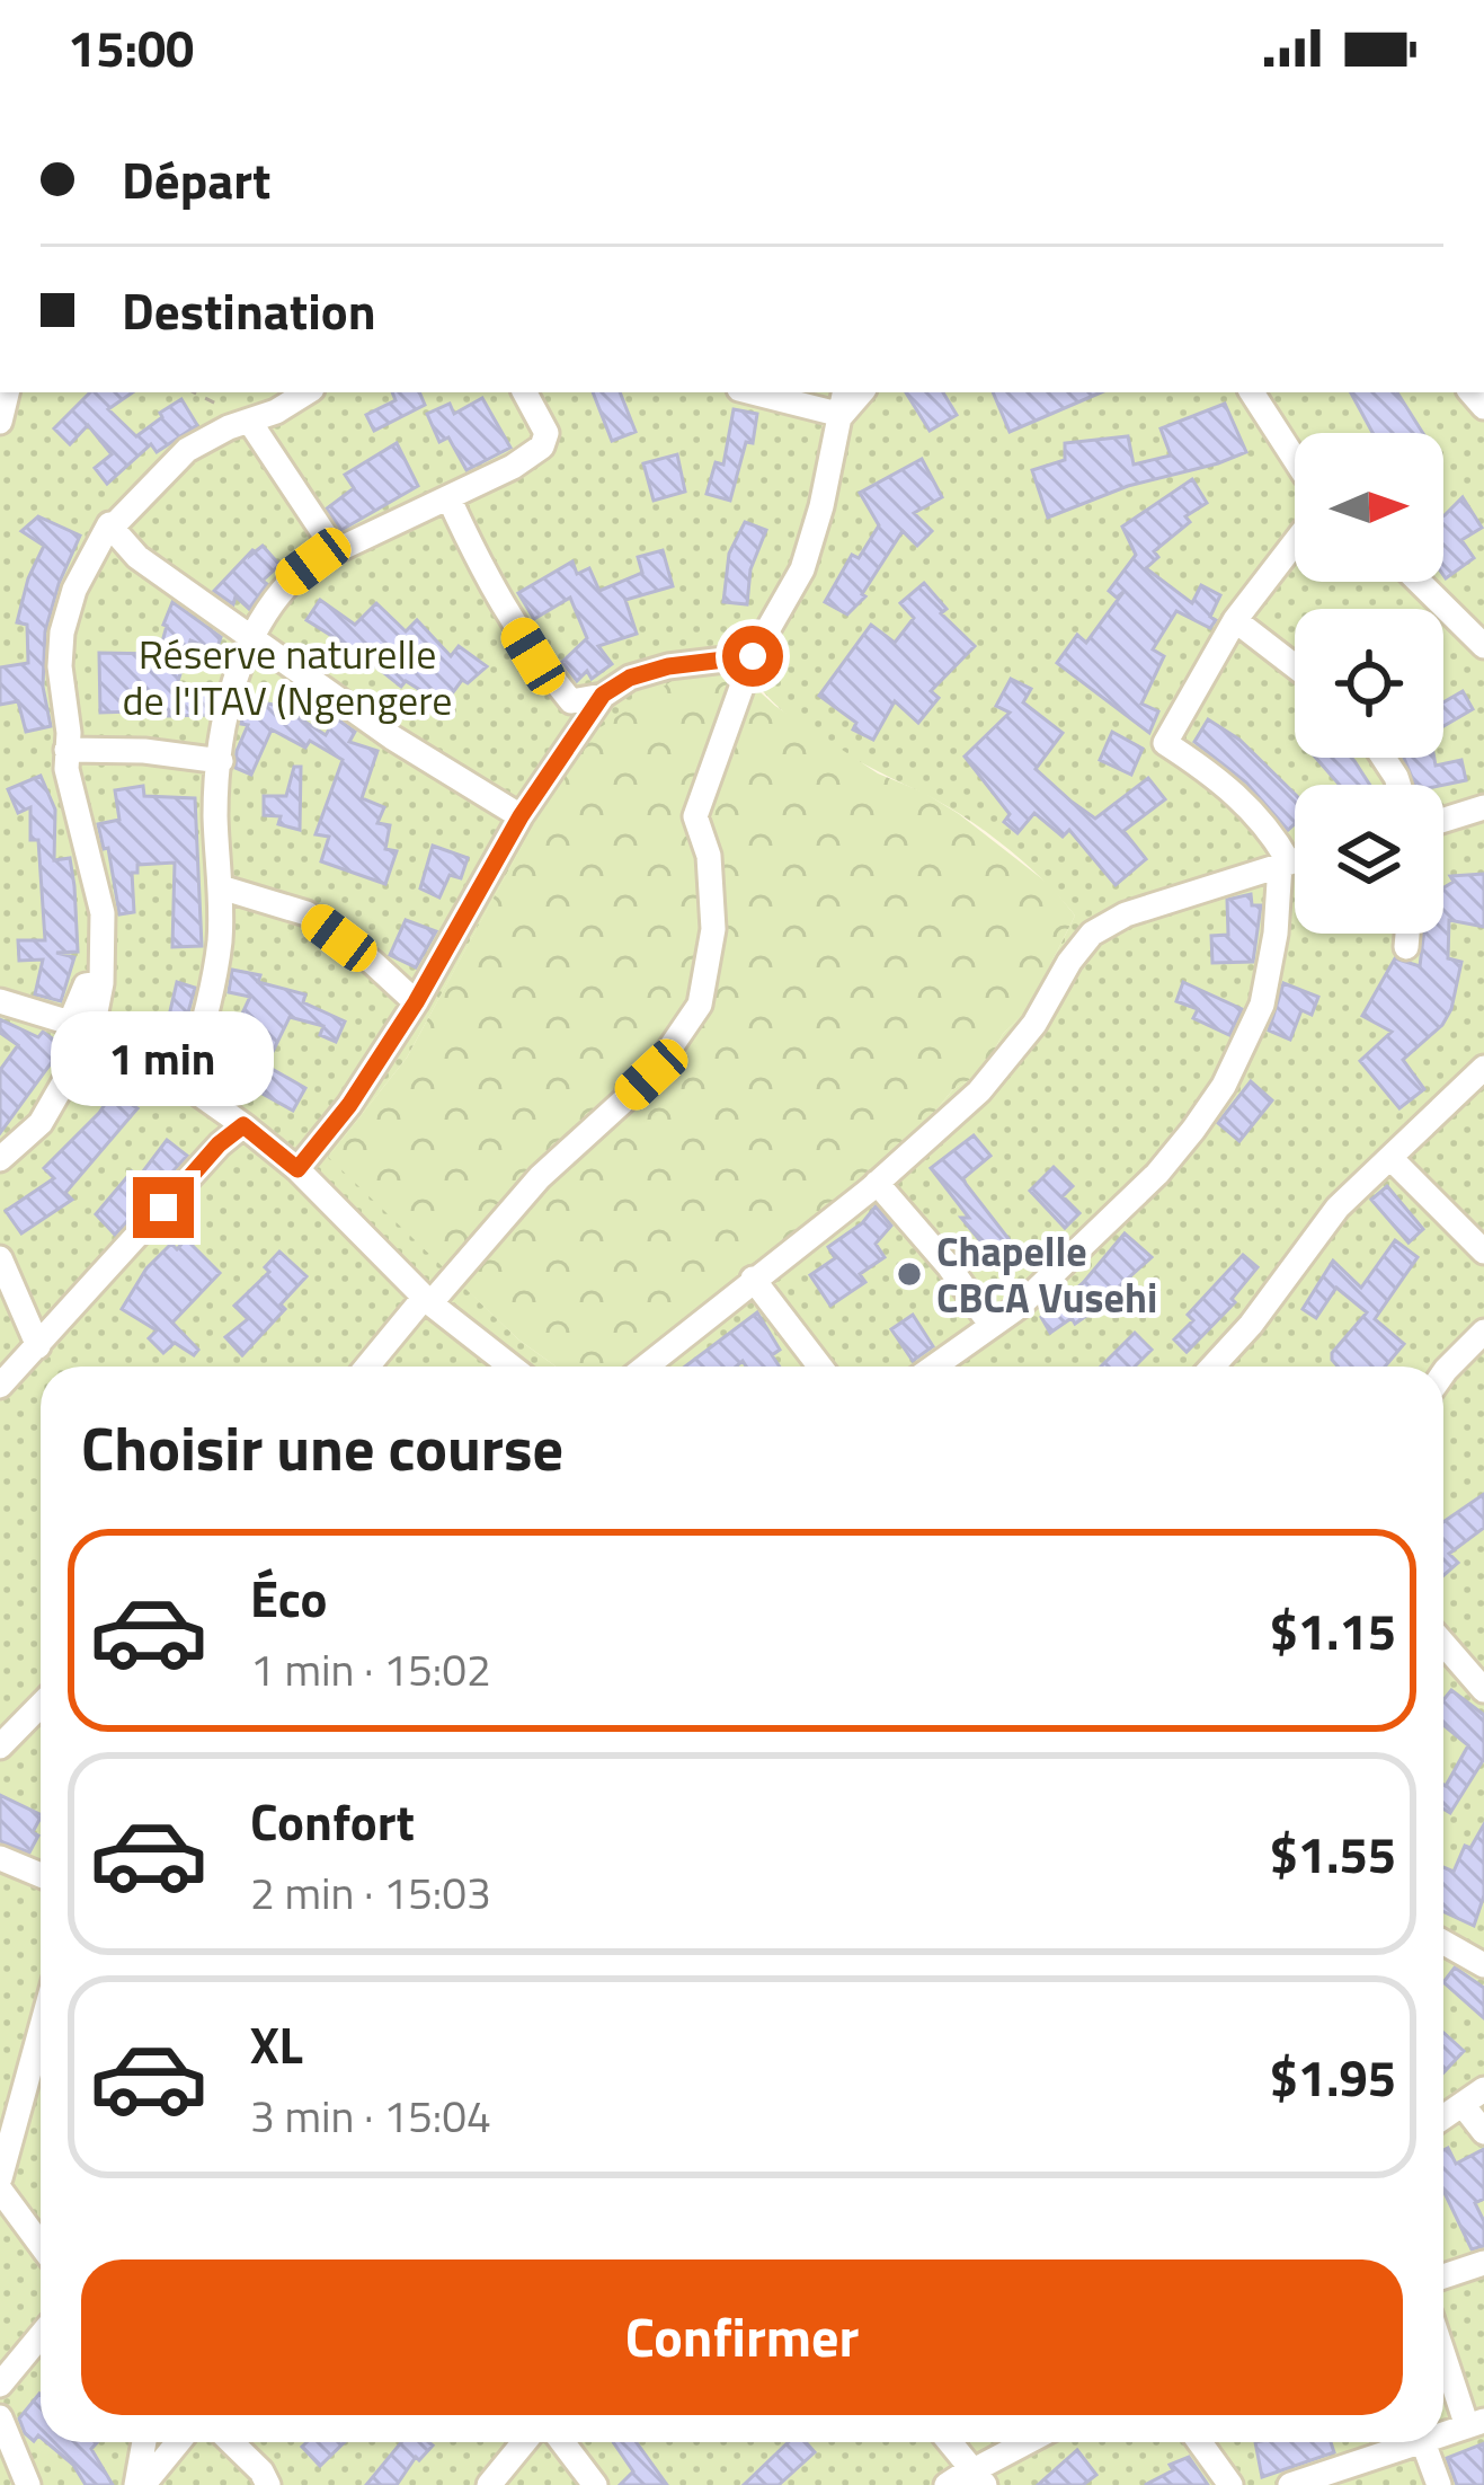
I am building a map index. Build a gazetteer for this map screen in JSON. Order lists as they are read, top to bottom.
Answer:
{
  "parks": ["Réserve naturelle de l'ITAV (Ngengere"],
  "places": ["Chapelle CBCA Vusehi"],
  "north": "right",
  "page": {
    "status": "15:00",
    "banner": ["Départ", "Destination"],
    "bubble": "1 min",
    "heading": "Choisir une course",
    "list": [
      {
        "name": "Éco",
        "note": "1 min · 15:02",
        "value": "$1.15"
      },
      {
        "name": "Confort",
        "note": "2 min · 15:03",
        "value": "$1.55"
      },
      {
        "name": "XL",
        "note": "3 min · 15:04",
        "value": "$1.95"
      }
    ],
    "buttons": "Confirmer"
  }
}
